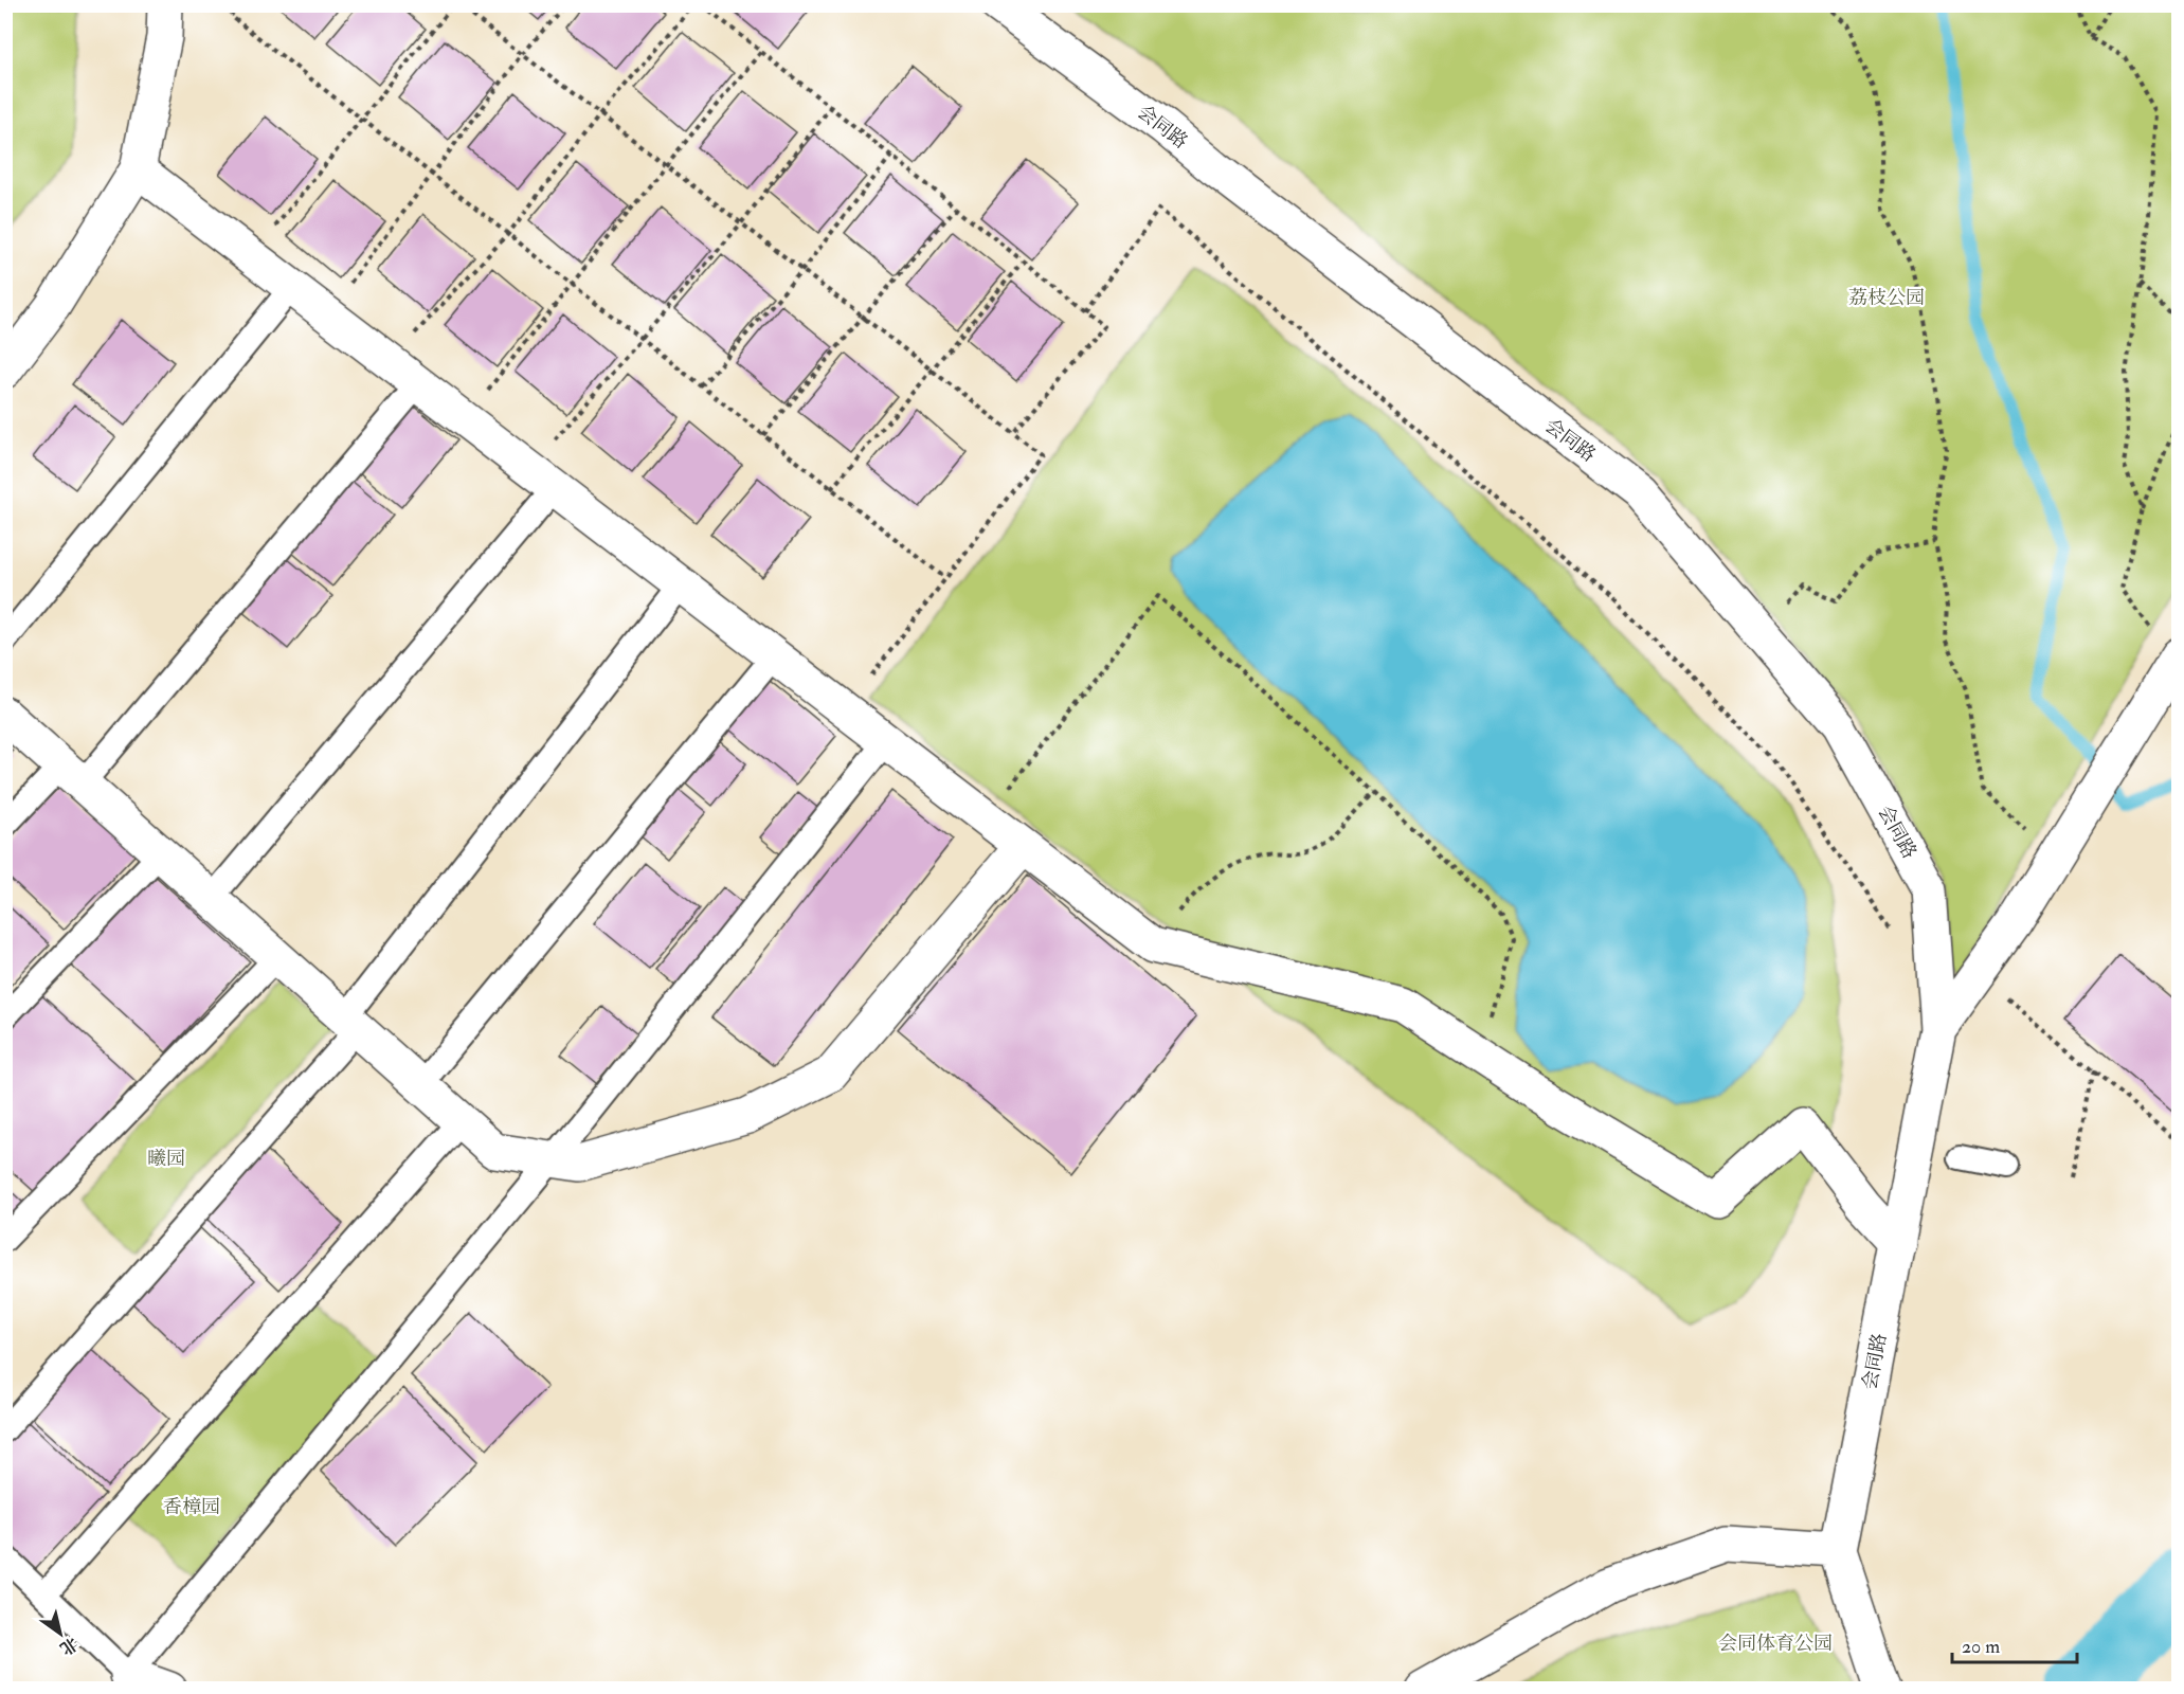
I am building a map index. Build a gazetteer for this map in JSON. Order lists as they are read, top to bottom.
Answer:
{
  "streets": {
    "street": ["会同路"]
  },
  "parks": [
    "荔枝公园",
    "曦园",
    "香樟园",
    "会同体育公园"
  ],
  "scale_bar": "20 m",
  "north": "bottom right"
}
